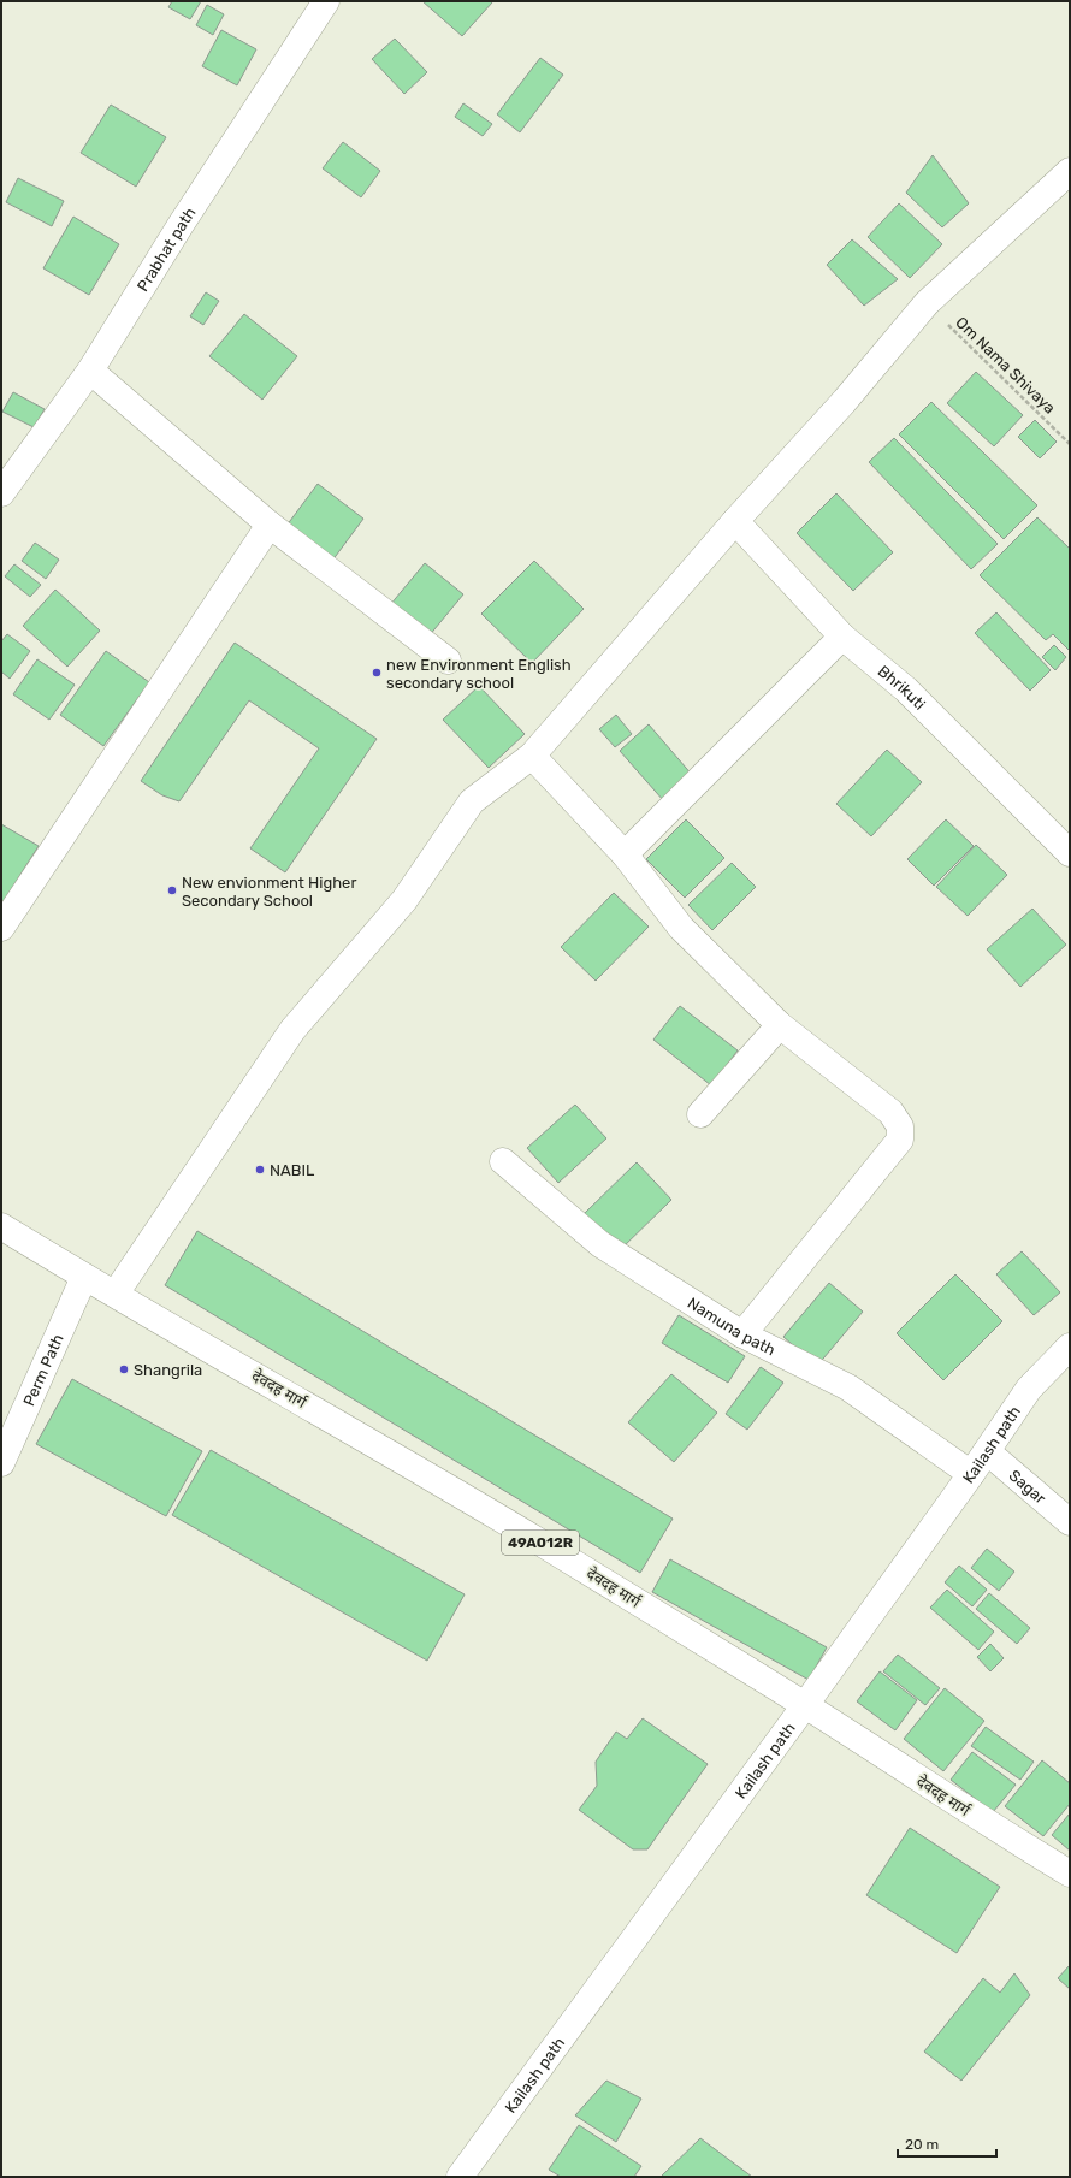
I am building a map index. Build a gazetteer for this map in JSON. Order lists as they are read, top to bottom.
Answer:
{
  "streets": {
    "street": [
      "Prabhat path",
      "Bhrikuti",
      "Namuna path",
      "Perm Path",
      "देवदह मार्ग",
      "Kailash path",
      "Sagar",
      "49A012R"
    ],
    "path": ["Om Nama Shivaya"]
  },
  "crossings": [
    ["Namuna path", "Kailash path"],
    ["Perm Path", "देवदह मार्ग"],
    ["देवदह मार्ग", "Kailash path"],
    ["Kailash path", "Sagar"]
  ],
  "places": [
    "new Environment English secondary school",
    "New envionment Higher Secondary School",
    "NABIL",
    "Shangrila"
  ],
  "scale_bar": "20 m"
}
